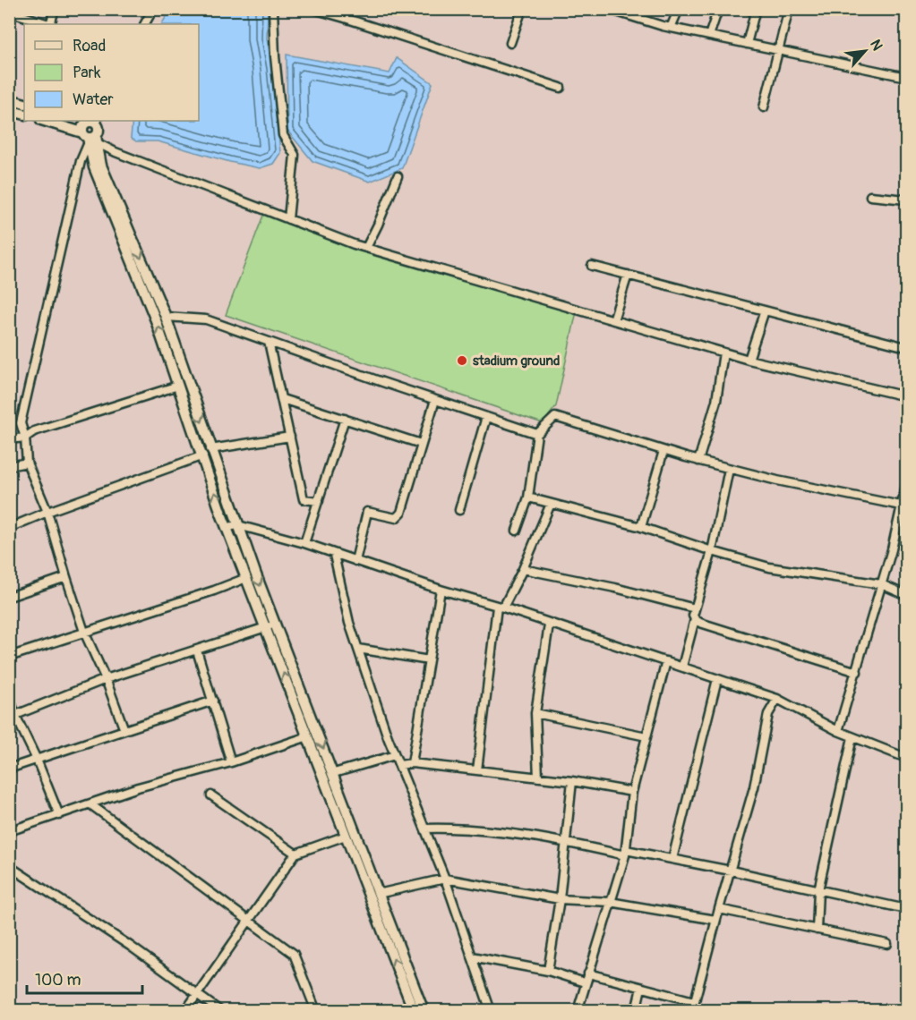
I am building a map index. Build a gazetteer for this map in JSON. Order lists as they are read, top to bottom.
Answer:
{
  "places": ["stadium ground"],
  "legend": ["Road", "Park", "Water"],
  "scale_bar": "100 m",
  "north": "top right"
}
